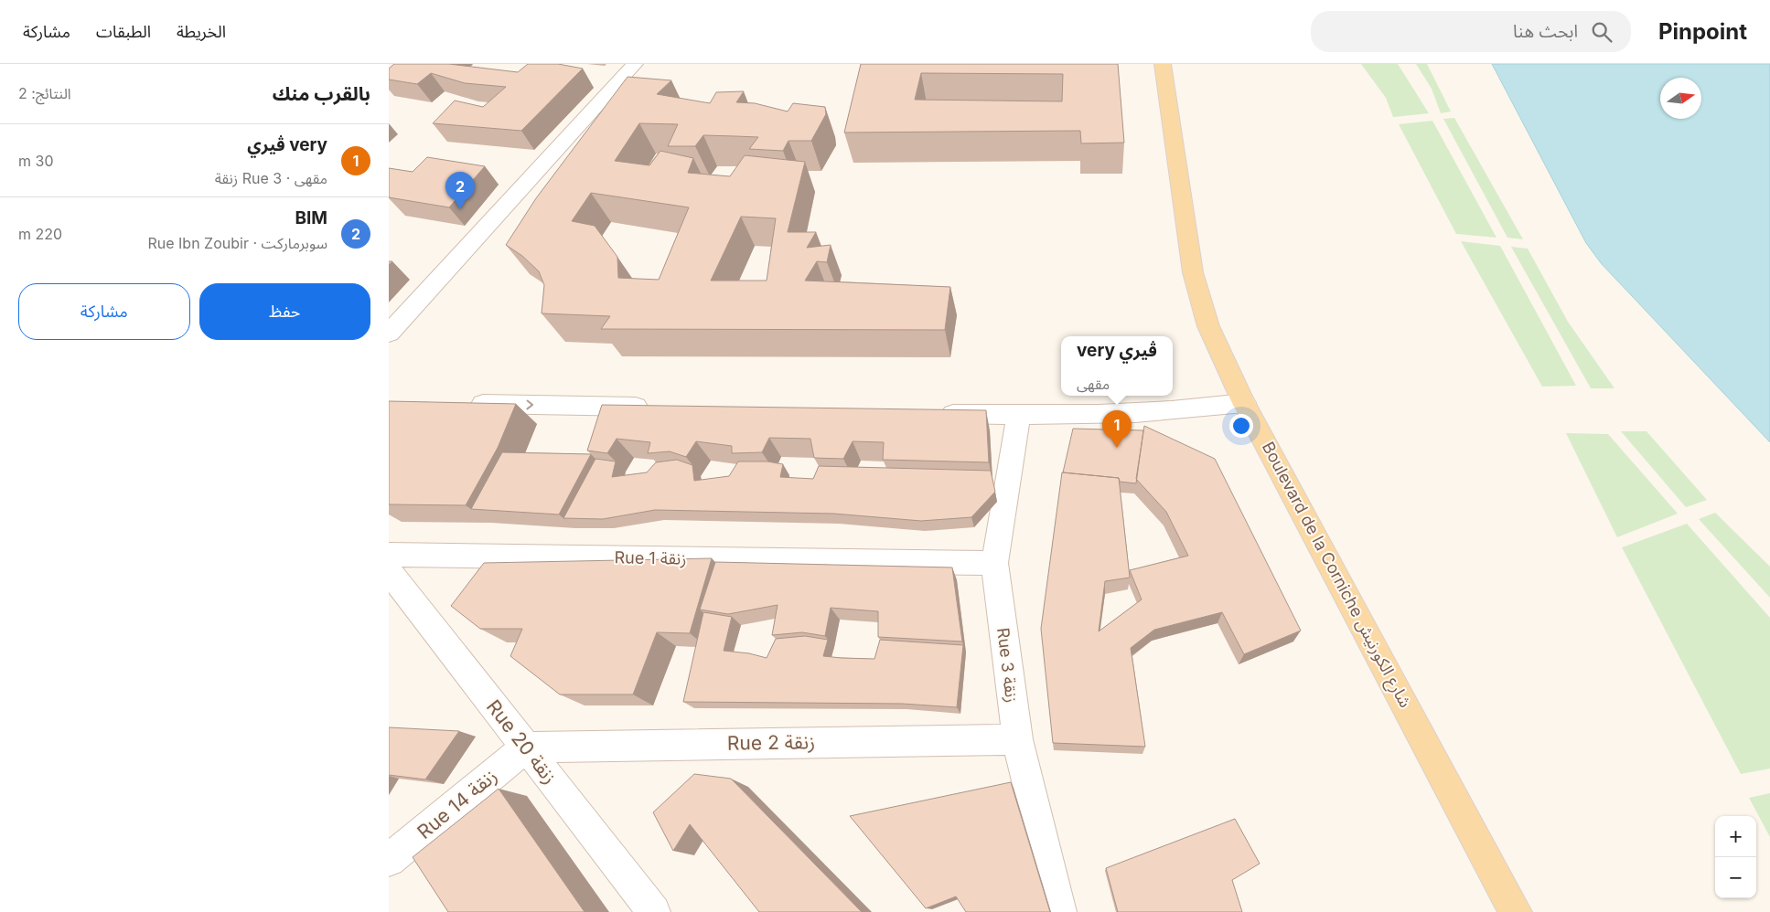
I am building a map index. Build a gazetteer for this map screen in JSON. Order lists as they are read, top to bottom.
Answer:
{
  "streets": {
    "main road": ["Boulevard de la Corniche شارع الكورنيش"],
    "street": [
      "Rue 1 زنقة",
      "Rue 3 زنقة",
      "Rue 20 زنقة",
      "Rue 2 زنقة",
      "Rue 14 زنقة"
    ]
  },
  "crossings": [
    ["Rue 1 زنقة", "Rue 3 زنقة"],
    ["Rue 3 زنقة", "Rue 2 زنقة"],
    ["Rue 20 زنقة", "Rue 2 زنقة"],
    ["Rue 20 زنقة", "Rue 14 زنقة"],
    ["Rue 2 زنقة", "Rue 14 زنقة"]
  ],
  "north": "right",
  "page": {
    "header": "Pinpoint",
    "search": "ابحث هنا",
    "nav": ["الخريطة", "الطبقات", "مشاركة"],
    "heading": ["بالقرب منك", "النتائج: 2"],
    "list": [
      {
        "mark": "1",
        "name": "very ڤيري",
        "note": "مقهى · Rue 3 زنقة",
        "value": "30 m"
      },
      {
        "mark": "2",
        "name": "BIM",
        "note": "سوبرماركت · Rue Ibn Zoubir",
        "value": "220 m"
      }
    ],
    "pins": ["2", "1"],
    "buttons": ["حفظ", "مشاركة"],
    "popup": ["very ڤيري", "مقهى"],
    "map_buttons": ["+", "−"]
  }
}
